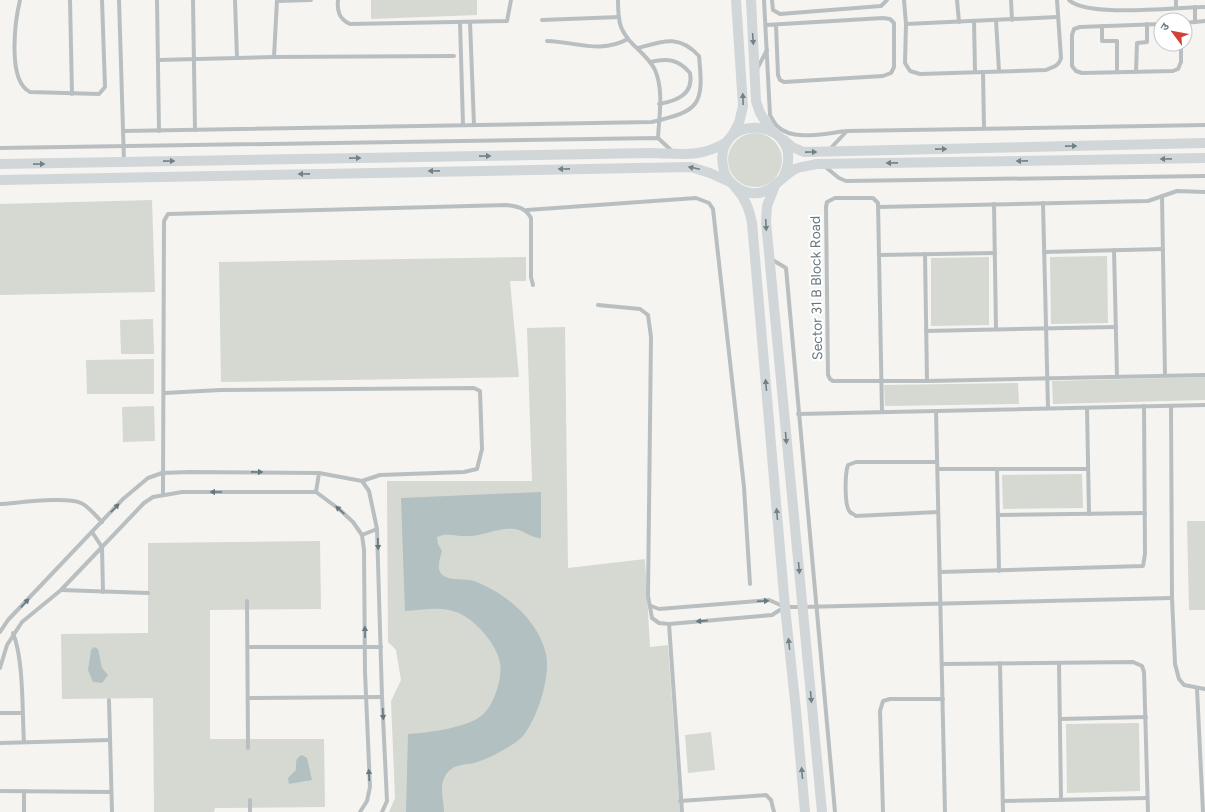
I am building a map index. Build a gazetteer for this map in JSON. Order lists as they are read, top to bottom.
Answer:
{
  "streets": {
    "street": ["Sector 31 B Block Road"]
  },
  "north": "top left"
}
